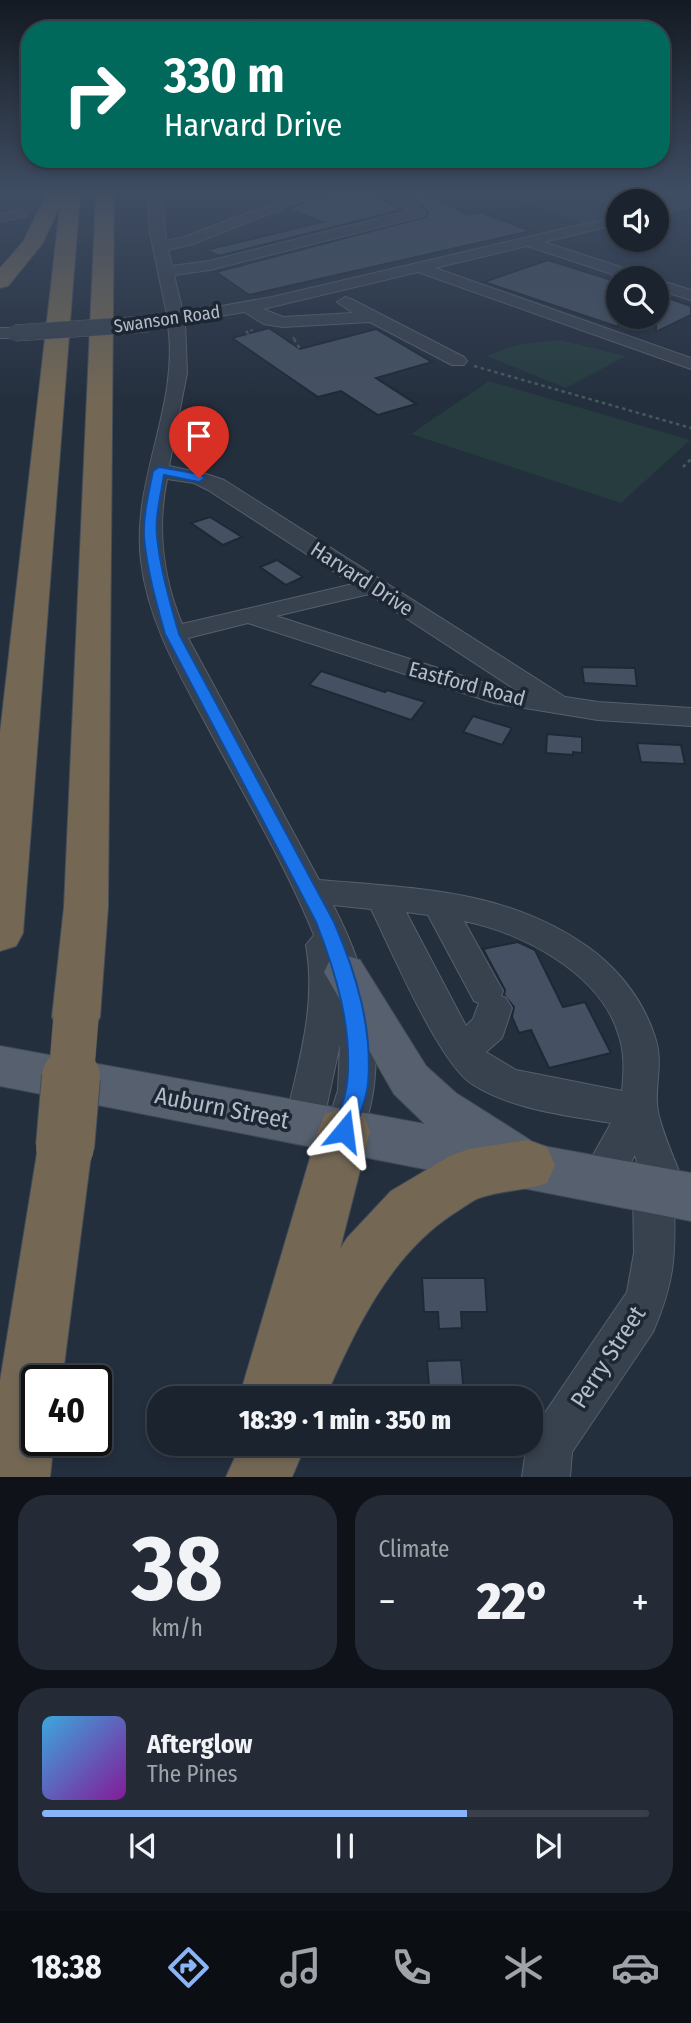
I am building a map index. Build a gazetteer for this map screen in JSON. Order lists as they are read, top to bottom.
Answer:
{
  "streets": {
    "main road": ["Auburn Street"],
    "street": [
      "Swanson Road",
      "Harvard Drive",
      "Eastford Road",
      "Perry Street"
    ]
  },
  "crossings": [
    ["Harvard Drive", "Eastford Road"],
    ["Auburn Street", "Perry Street"]
  ],
  "page": {
    "turn": ["330 m", "Harvard Drive"],
    "limit": "40",
    "trip": "18:39 · 1 min · 350 m",
    "tile": [
      ["38", "km/h"],
      "Climate"
    ],
    "heat": ["−", "22°", "+"],
    "song": ["Afterglow", "The Pines"],
    "tabs": "18:38"
  }
}
